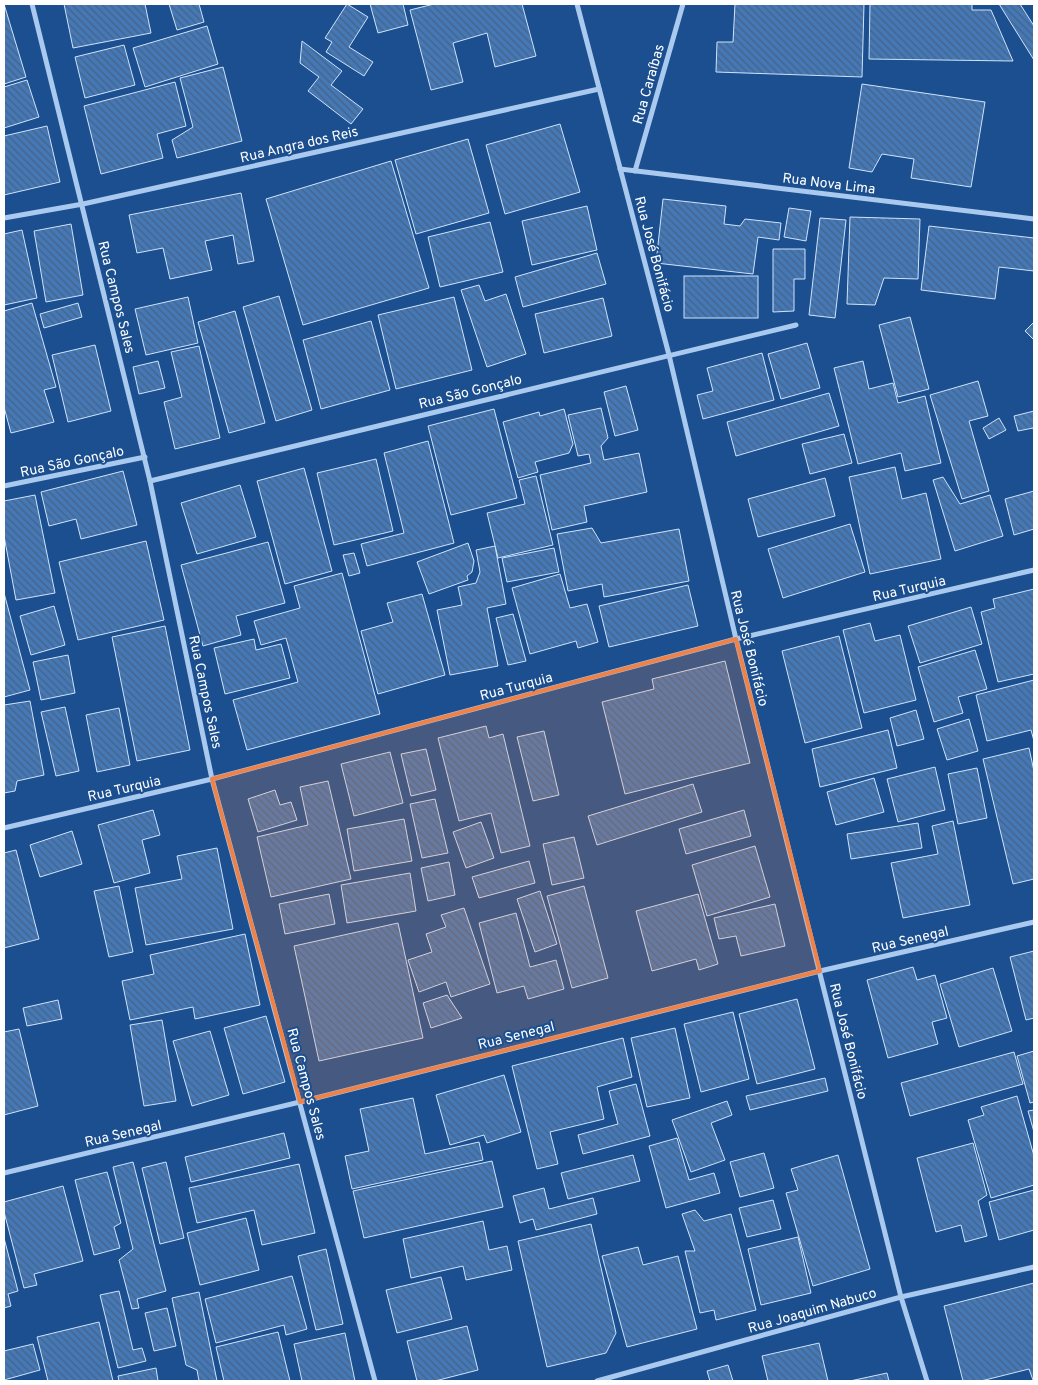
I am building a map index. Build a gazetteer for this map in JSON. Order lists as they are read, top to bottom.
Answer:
{
  "streets": {
    "street": [
      "Rua Caraíbas",
      "Rua Angra dos Reis",
      "Rua Nova Lima",
      "Rua José Bonifácio",
      "Rua Campos Sales",
      "Rua São Gonçalo",
      "Rua Turquia",
      "Rua Senegal",
      "Rua Joaquim Nabuco"
    ]
  },
  "crossings": [
    ["Rua Caraíbas", "Rua Nova Lima"],
    ["Rua Angra dos Reis", "Rua José Bonifácio"],
    ["Rua Angra dos Reis", "Rua Campos Sales"],
    ["Rua Nova Lima", "Rua José Bonifácio"],
    ["Rua José Bonifácio", "Rua São Gonçalo"],
    ["Rua José Bonifácio", "Rua Turquia"],
    ["Rua José Bonifácio", "Rua Senegal"],
    ["Rua José Bonifácio", "Rua Joaquim Nabuco"],
    ["Rua Campos Sales", "Rua São Gonçalo"],
    ["Rua Campos Sales", "Rua Turquia"],
    ["Rua Campos Sales", "Rua Senegal"]
  ]
}
